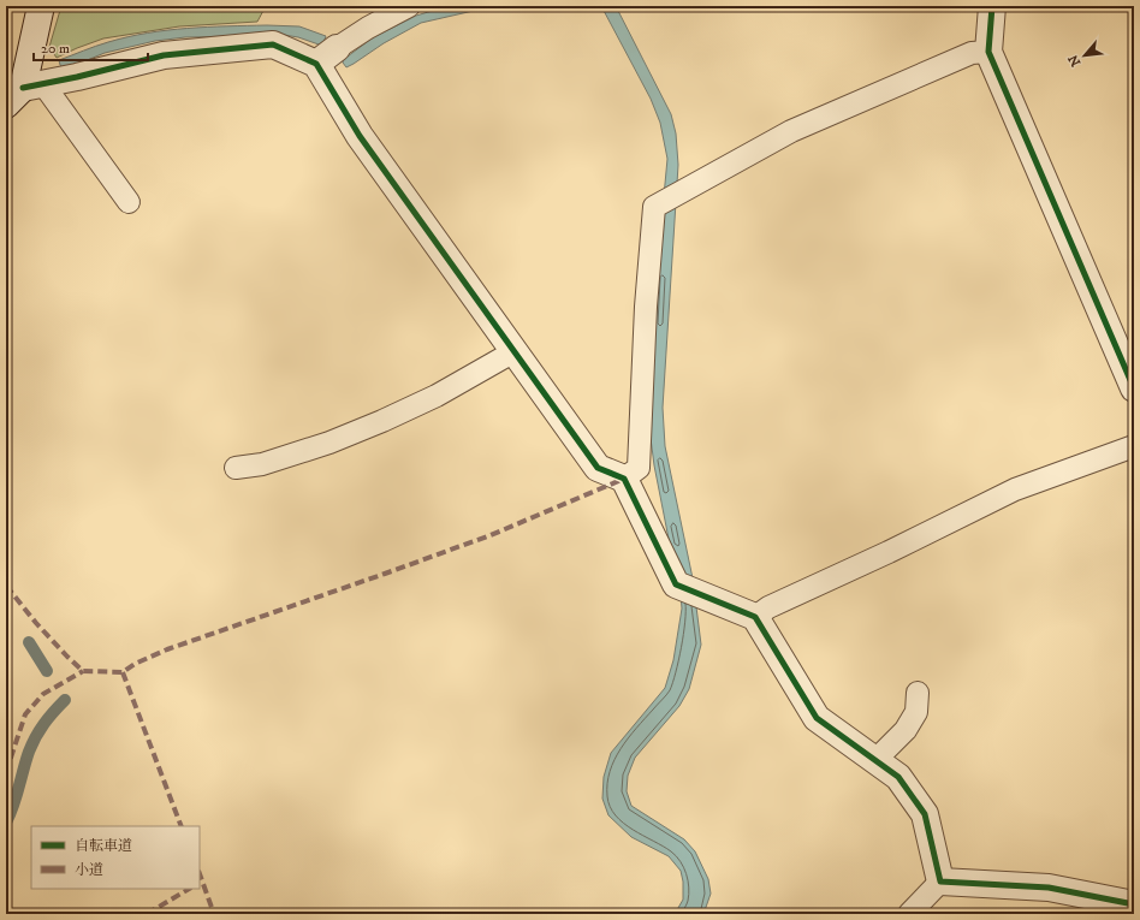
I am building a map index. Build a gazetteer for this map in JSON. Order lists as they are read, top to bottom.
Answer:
{
  "legend": ["自転車道", "小道"],
  "scale_bar": "20 m",
  "north": "bottom left"
}
